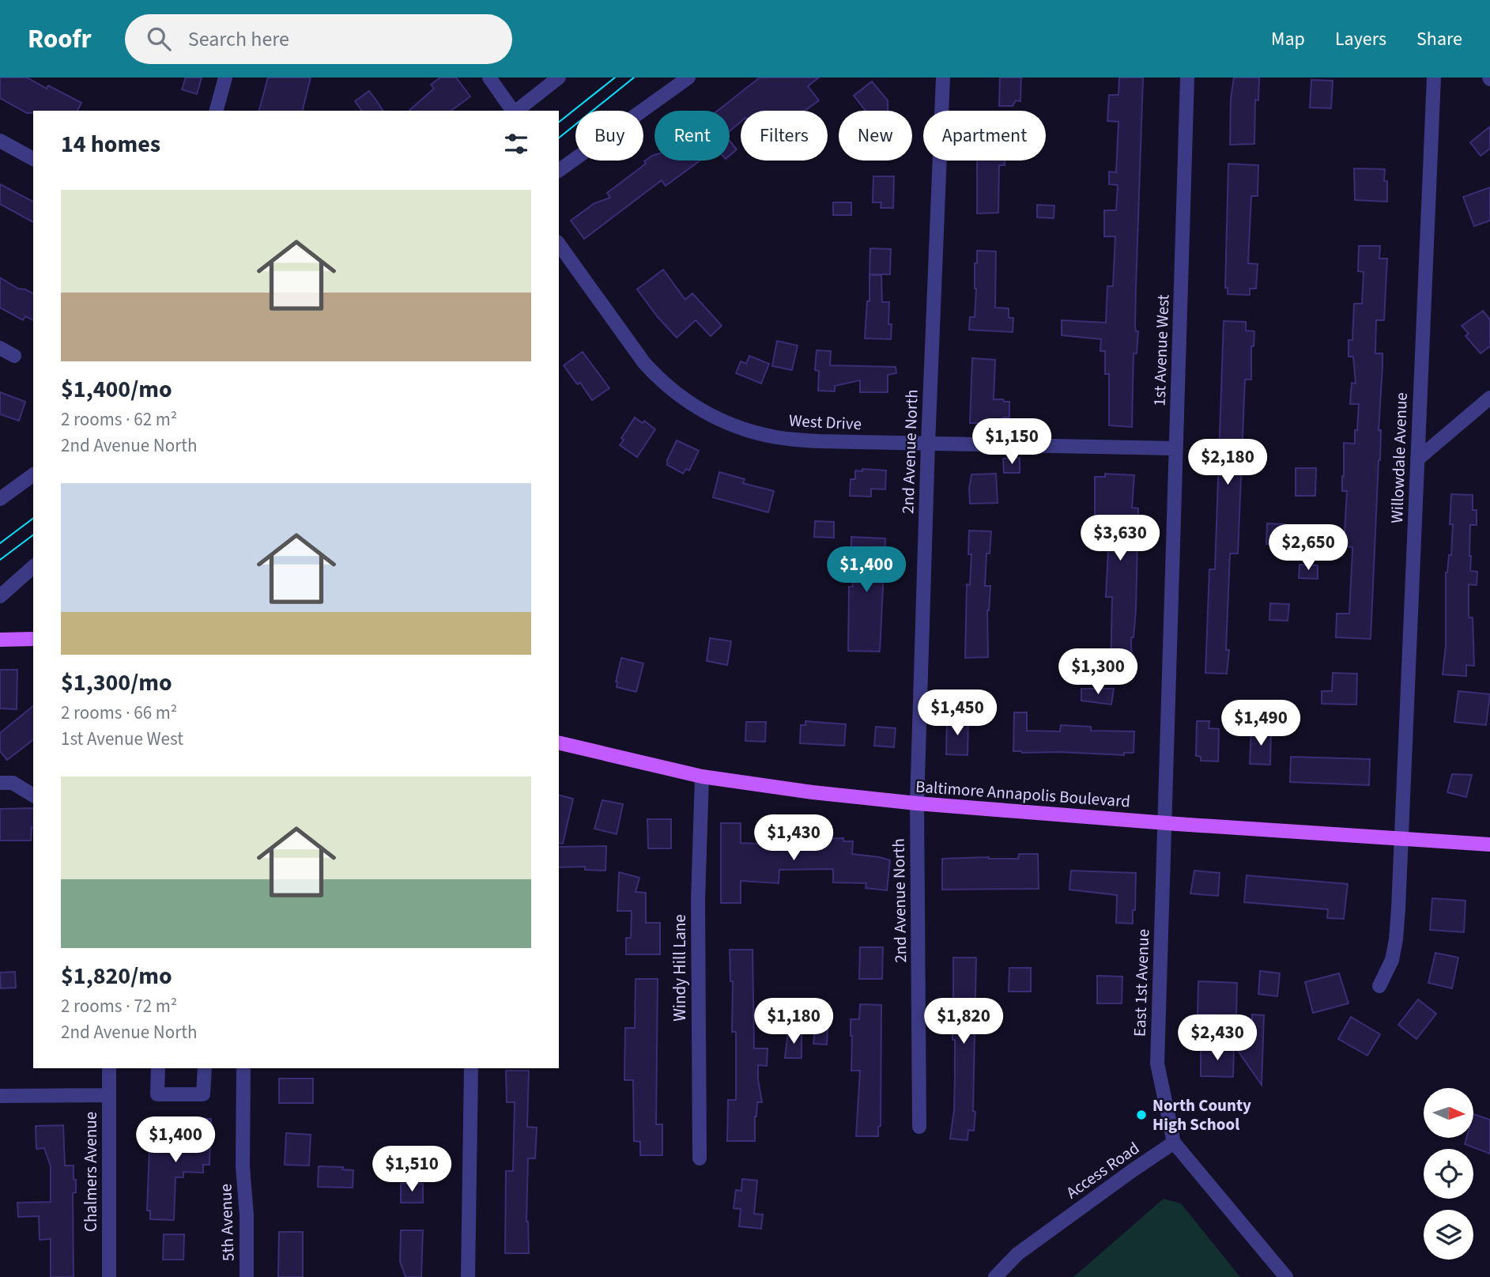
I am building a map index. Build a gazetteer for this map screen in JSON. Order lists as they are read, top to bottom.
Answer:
{
  "streets": {
    "main road": ["Baltimore Annapolis Boulevard"],
    "street": [
      "1st Avenue West",
      "West Drive",
      "2nd Avenue North",
      "Willowdale Avenue",
      "Windy Hill Lane",
      "East 1st Avenue",
      "Access Road",
      "Chalmers Avenue",
      "5th Avenue"
    ]
  },
  "crossings": [
    ["1st Avenue West", "West Drive"],
    ["1st Avenue West", "Baltimore Annapolis Boulevard"],
    ["1st Avenue West", "East 1st Avenue"],
    ["West Drive", "2nd Avenue North"],
    ["2nd Avenue North", "Baltimore Annapolis Boulevard"],
    ["Willowdale Avenue", "Baltimore Annapolis Boulevard"],
    ["Baltimore Annapolis Boulevard", "Windy Hill Lane"],
    ["Baltimore Annapolis Boulevard", "East 1st Avenue"],
    ["East 1st Avenue", "Access Road"]
  ],
  "places": ["North County High School"],
  "north": "right",
  "page": {
    "header": "Roofr",
    "search": "Search here",
    "nav": ["Map", "Layers", "Share"],
    "chip": [
      "Buy",
      "Rent",
      "Filters",
      "New",
      "Apartment"
    ],
    "heading": "14 homes",
    "list": [
      {
        "name": "$1,400/mo",
        "note": "2 rooms · 62 m² · 2nd Avenue North"
      },
      {
        "name": "$1,300/mo",
        "note": "2 rooms · 66 m² · 1st Avenue West"
      },
      {
        "name": "$1,820/mo",
        "note": "2 rooms · 72 m² · 2nd Avenue North"
      }
    ],
    "price": [
      "$1,150",
      "$2,180",
      "$3,630",
      "$2,650",
      "$1,400",
      "$1,300",
      "$1,450",
      "$1,490",
      "$1,430",
      "$1,180",
      "$1,820",
      "$2,430",
      "$1,400",
      "$1,510"
    ]
  }
}
